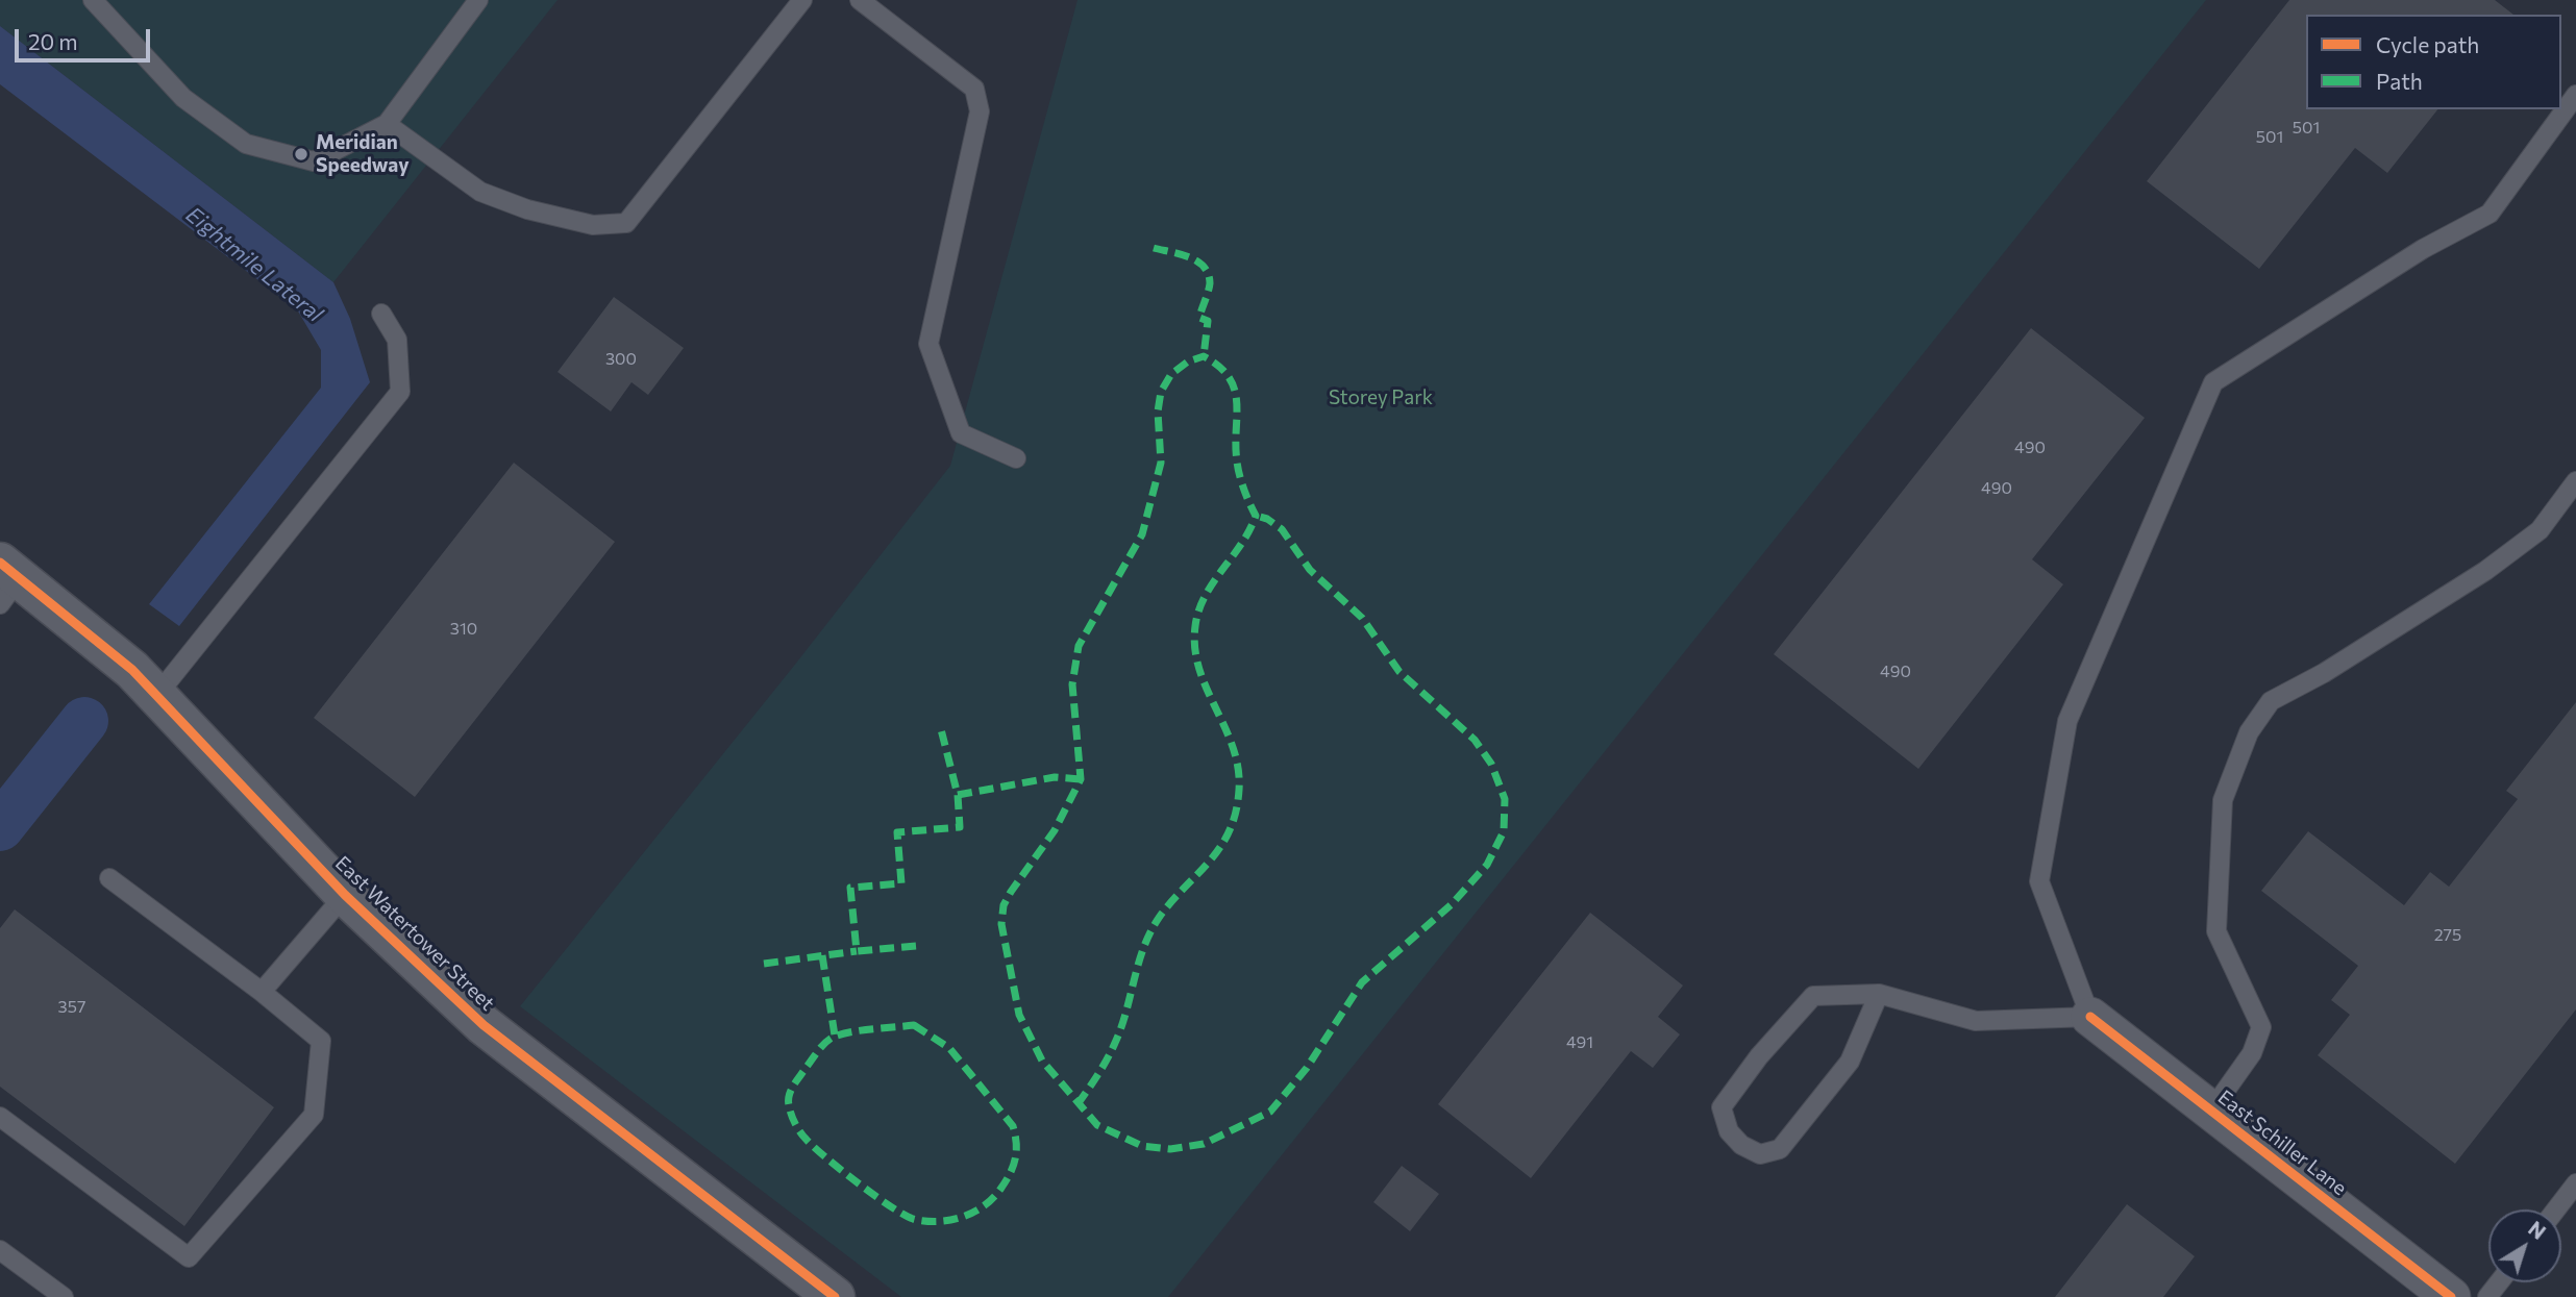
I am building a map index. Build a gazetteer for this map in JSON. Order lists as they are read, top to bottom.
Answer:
{
  "streets": {
    "street": ["East Watertower Street", "East Schiller Lane"]
  },
  "water": ["Eightmile Lateral"],
  "parks": ["Storey Park"],
  "places": ["Meridian Speedway"],
  "house_numbers": [
    "501",
    "501",
    "300",
    "490",
    "490",
    "310",
    "490",
    "275",
    "357",
    "491"
  ],
  "legend": ["Cycle path", "Path"],
  "scale_bar": "20 m",
  "north": "top right"
}
